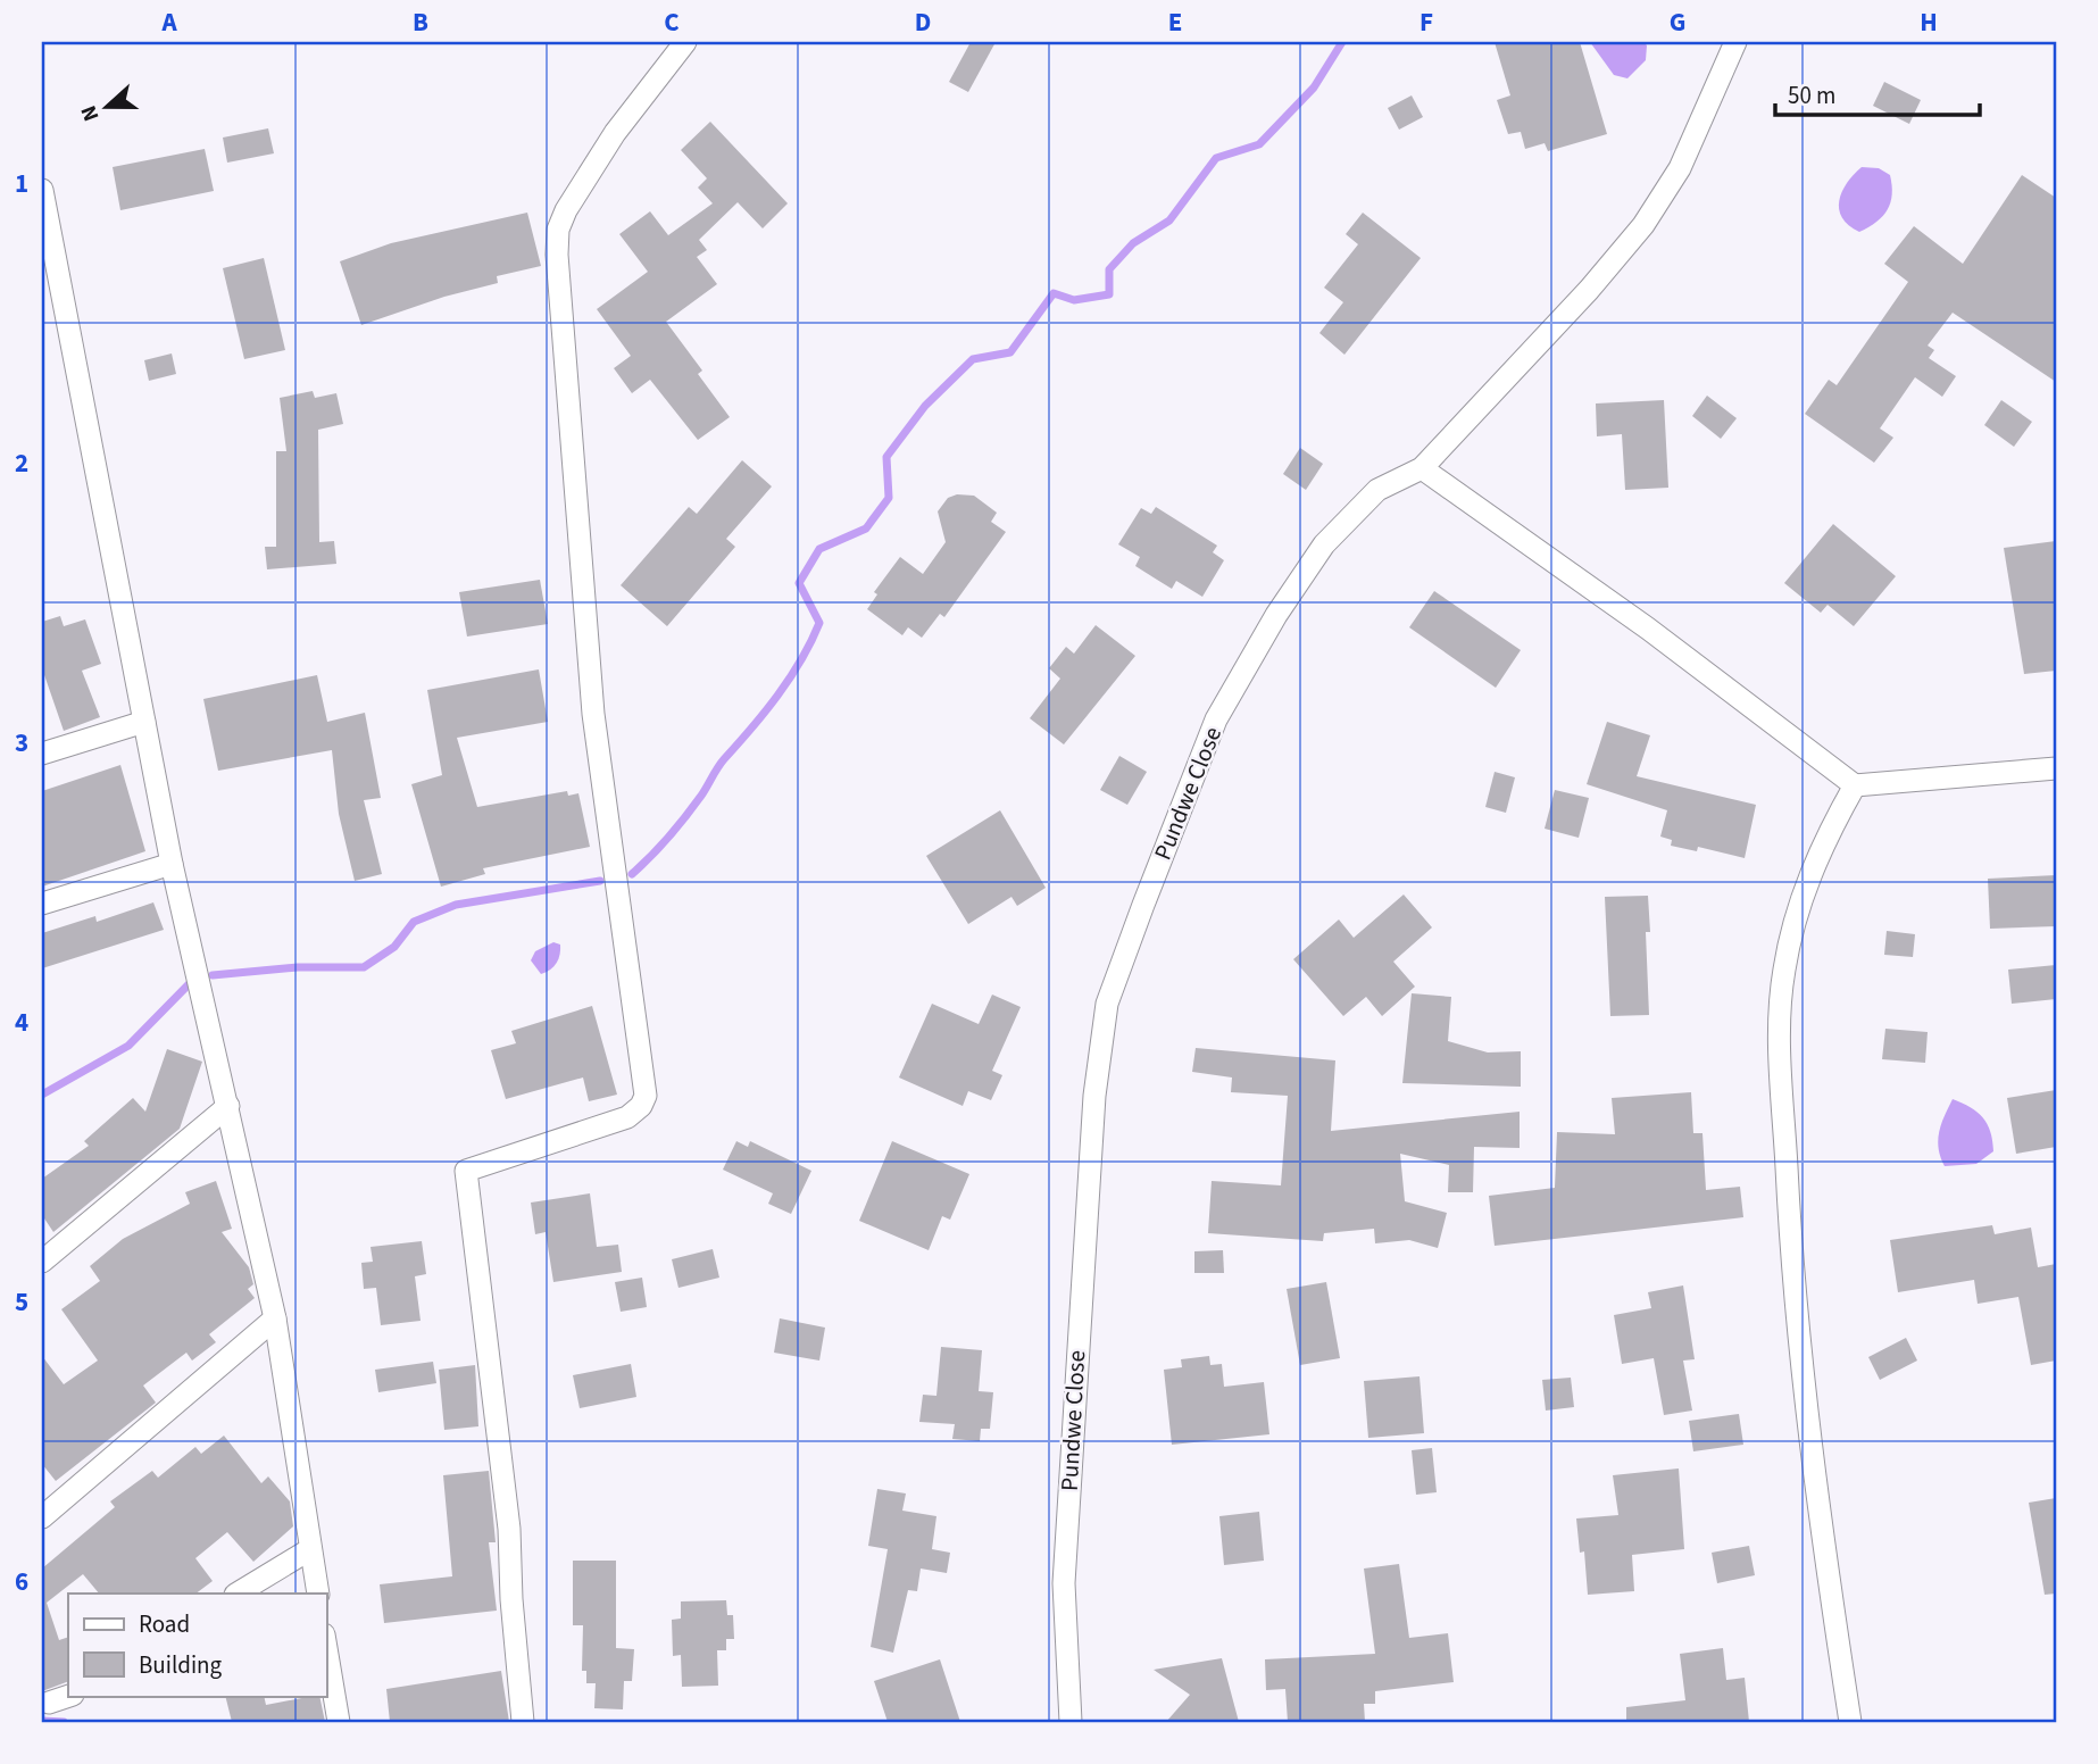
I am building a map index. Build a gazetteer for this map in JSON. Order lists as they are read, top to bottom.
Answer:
{
  "streets": {
    "street": ["Pundwe Close"]
  },
  "legend": ["Road", "Building"],
  "scale_bar": "50 m",
  "north": "left",
  "grid": {
    "columns": [
      "A",
      "B",
      "C",
      "D",
      "E",
      "F",
      "G",
      "H"
    ],
    "rows": [
      "1",
      "2",
      "3",
      "4",
      "5",
      "6"
    ]
  }
}
